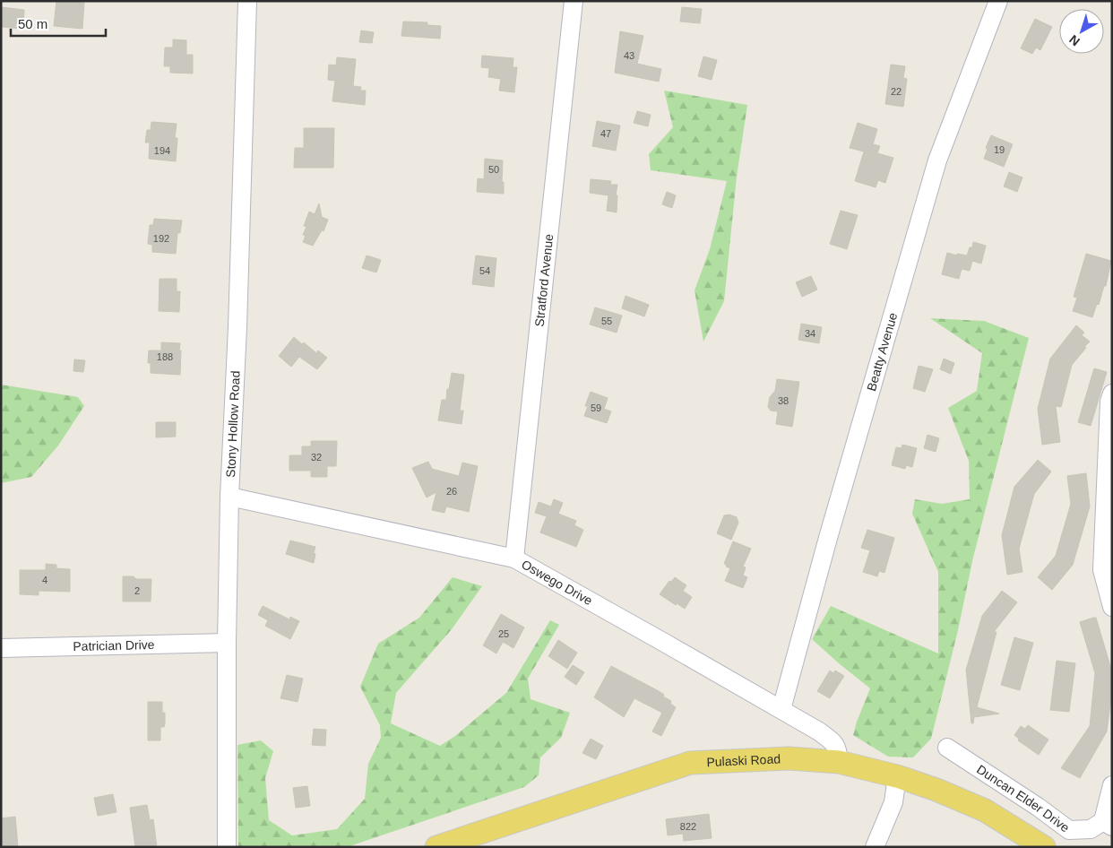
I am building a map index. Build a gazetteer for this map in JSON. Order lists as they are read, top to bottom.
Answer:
{
  "streets": {
    "main road": ["Pulaski Road"],
    "street": [
      "Stratford Avenue",
      "Beatty Avenue",
      "Stony Hollow Road",
      "Oswego Drive",
      "Patrician Drive",
      "Duncan Elder Drive"
    ]
  },
  "crossings": [
    ["Stratford Avenue", "Oswego Drive"],
    ["Beatty Avenue", "Oswego Drive"],
    ["Stony Hollow Road", "Oswego Drive"],
    ["Stony Hollow Road", "Patrician Drive"],
    ["Oswego Drive", "Pulaski Road"]
  ],
  "house_numbers": [
    "43",
    "22",
    "47",
    "19",
    "194",
    "50",
    "192",
    "54",
    "55",
    "34",
    "188",
    "38",
    "59",
    "32",
    "26",
    "4",
    "2",
    "25",
    "822"
  ],
  "scale_bar": "50 m",
  "north": "bottom left"
}
